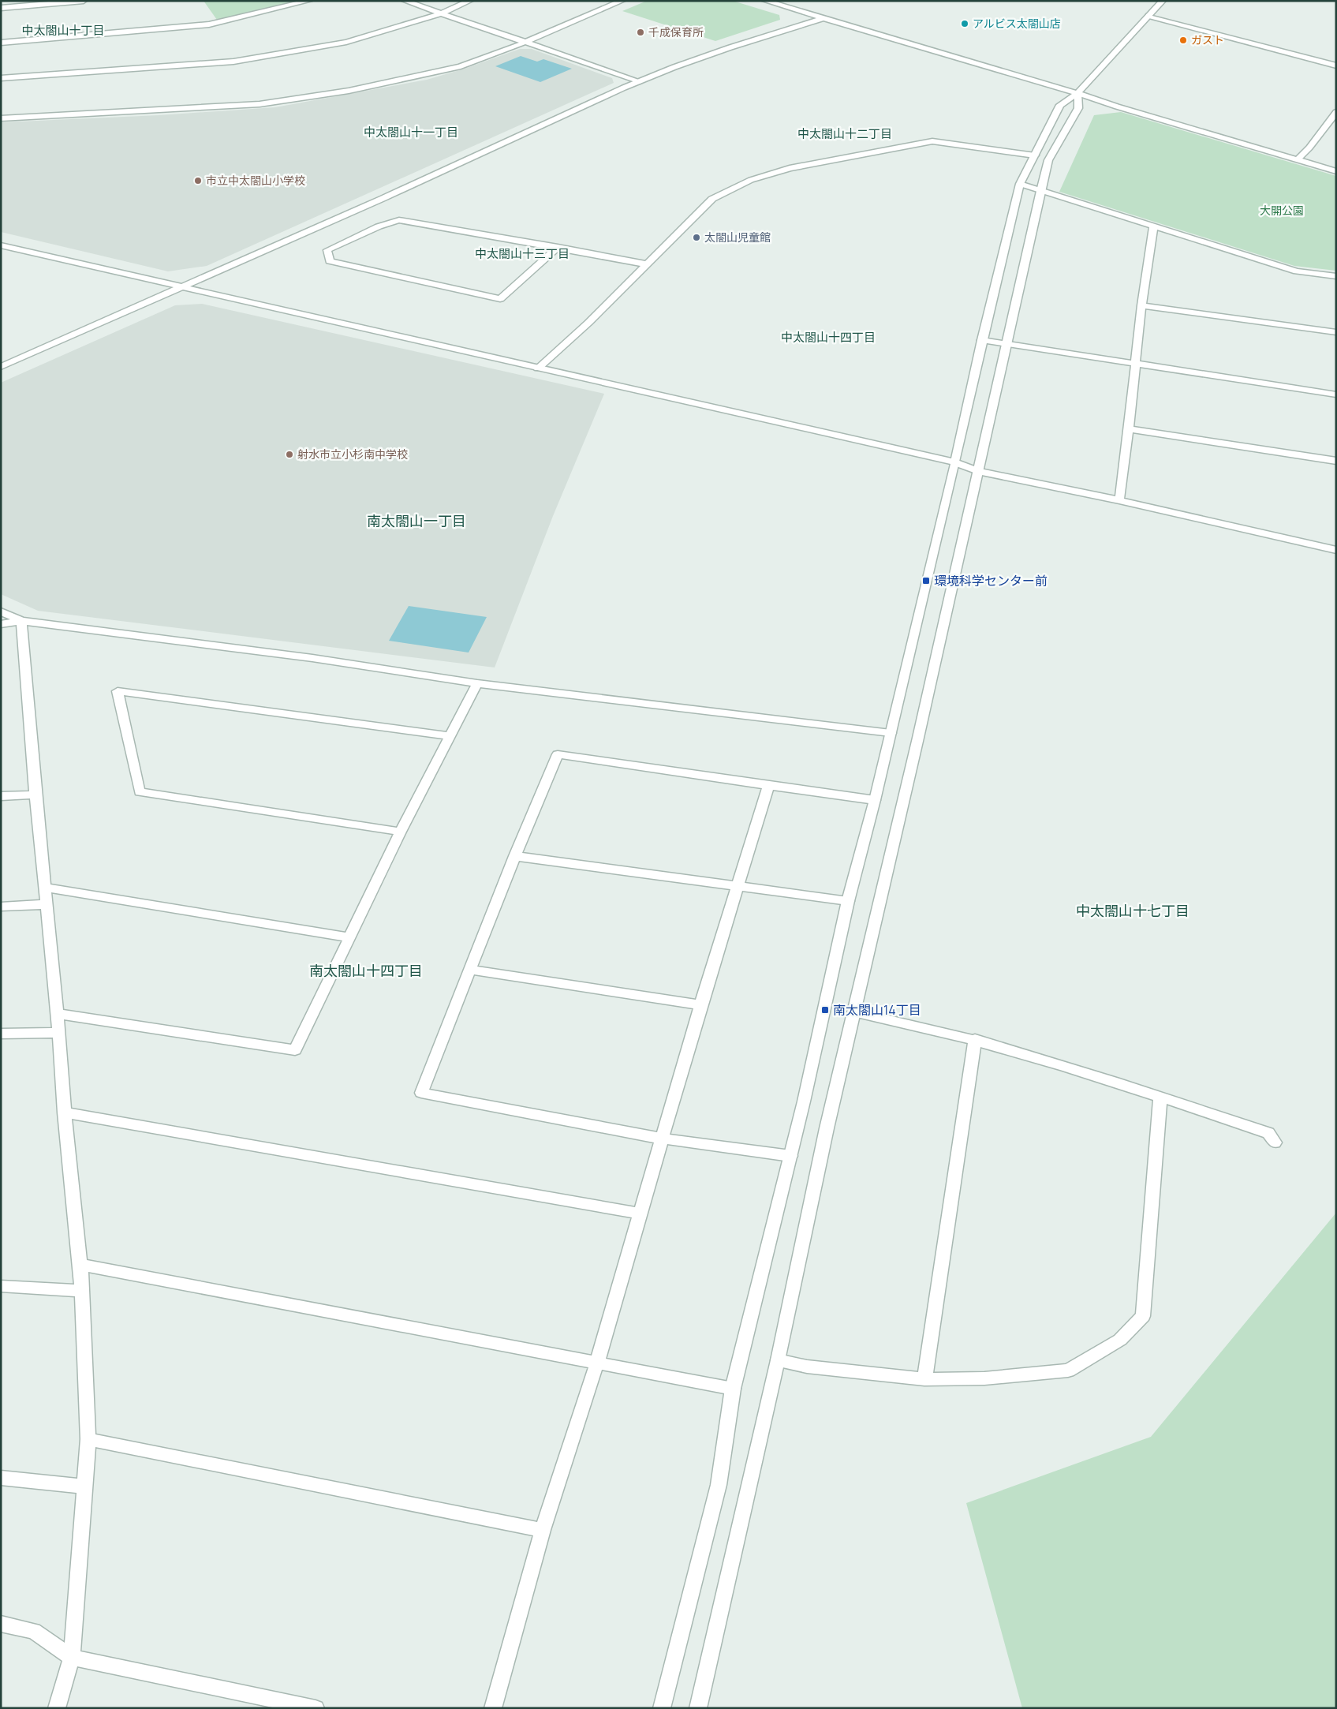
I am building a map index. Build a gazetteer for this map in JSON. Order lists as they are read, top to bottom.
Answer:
{
  "districts": [
    "中太閤山十丁目",
    "中太閤山十一丁目",
    "中太閤山十二丁目",
    "中太閤山十三丁目",
    "中太閤山十四丁目",
    "南太閤山一丁目",
    "中太閤山十七丁目",
    "南太閤山十四丁目"
  ],
  "parks": ["大開公園"],
  "places": {
    "other": [
      "アルビス太閤山店",
      "千成保育所",
      "ガスト",
      "市立中太閤山小学校",
      "太閤山児童館",
      "射水市立小杉南中学校"
    ],
    "transit": ["環境科学センター前", "南太閤山14丁目"]
  }
}
